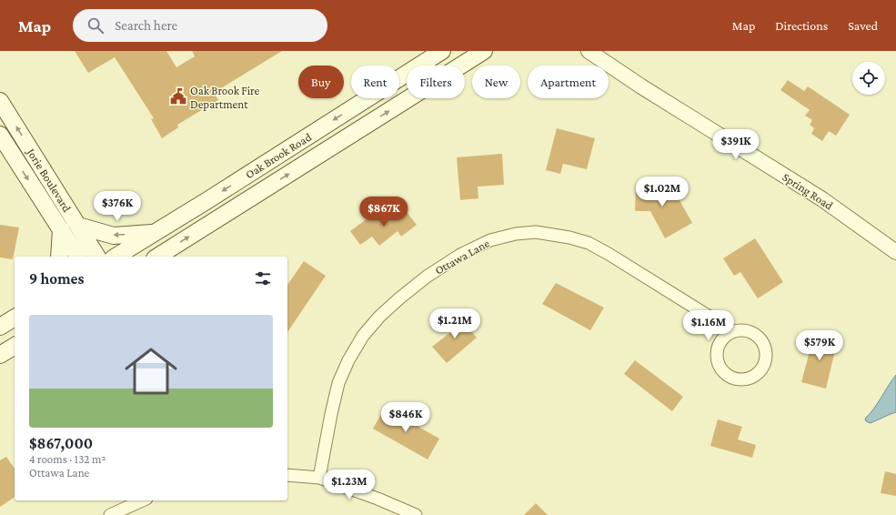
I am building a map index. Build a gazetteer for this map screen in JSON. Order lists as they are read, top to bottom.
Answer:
{
  "streets": {
    "main road": ["Oak Brook Road", "Jorie Boulevard"],
    "street": ["Spring Road", "Ottawa Lane"]
  },
  "places": {
    "public building": ["Oak Brook Fire Department"]
  },
  "page": {
    "header": "Map",
    "search": "Search here",
    "nav": ["Map", "Directions", "Saved"],
    "chip": [
      "Buy",
      "Rent",
      "Filters",
      "New",
      "Apartment"
    ],
    "price": [
      "$391K",
      "$1.02M",
      "$376K",
      "$867K",
      "$1.21M",
      "$1.16M",
      "$579K",
      "$846K",
      "$1.23M"
    ],
    "heading": "9 homes",
    "list": [
      {
        "name": "$867,000",
        "note": "4 rooms · 132 m² · Ottawa Lane"
      }
    ]
  }
}
